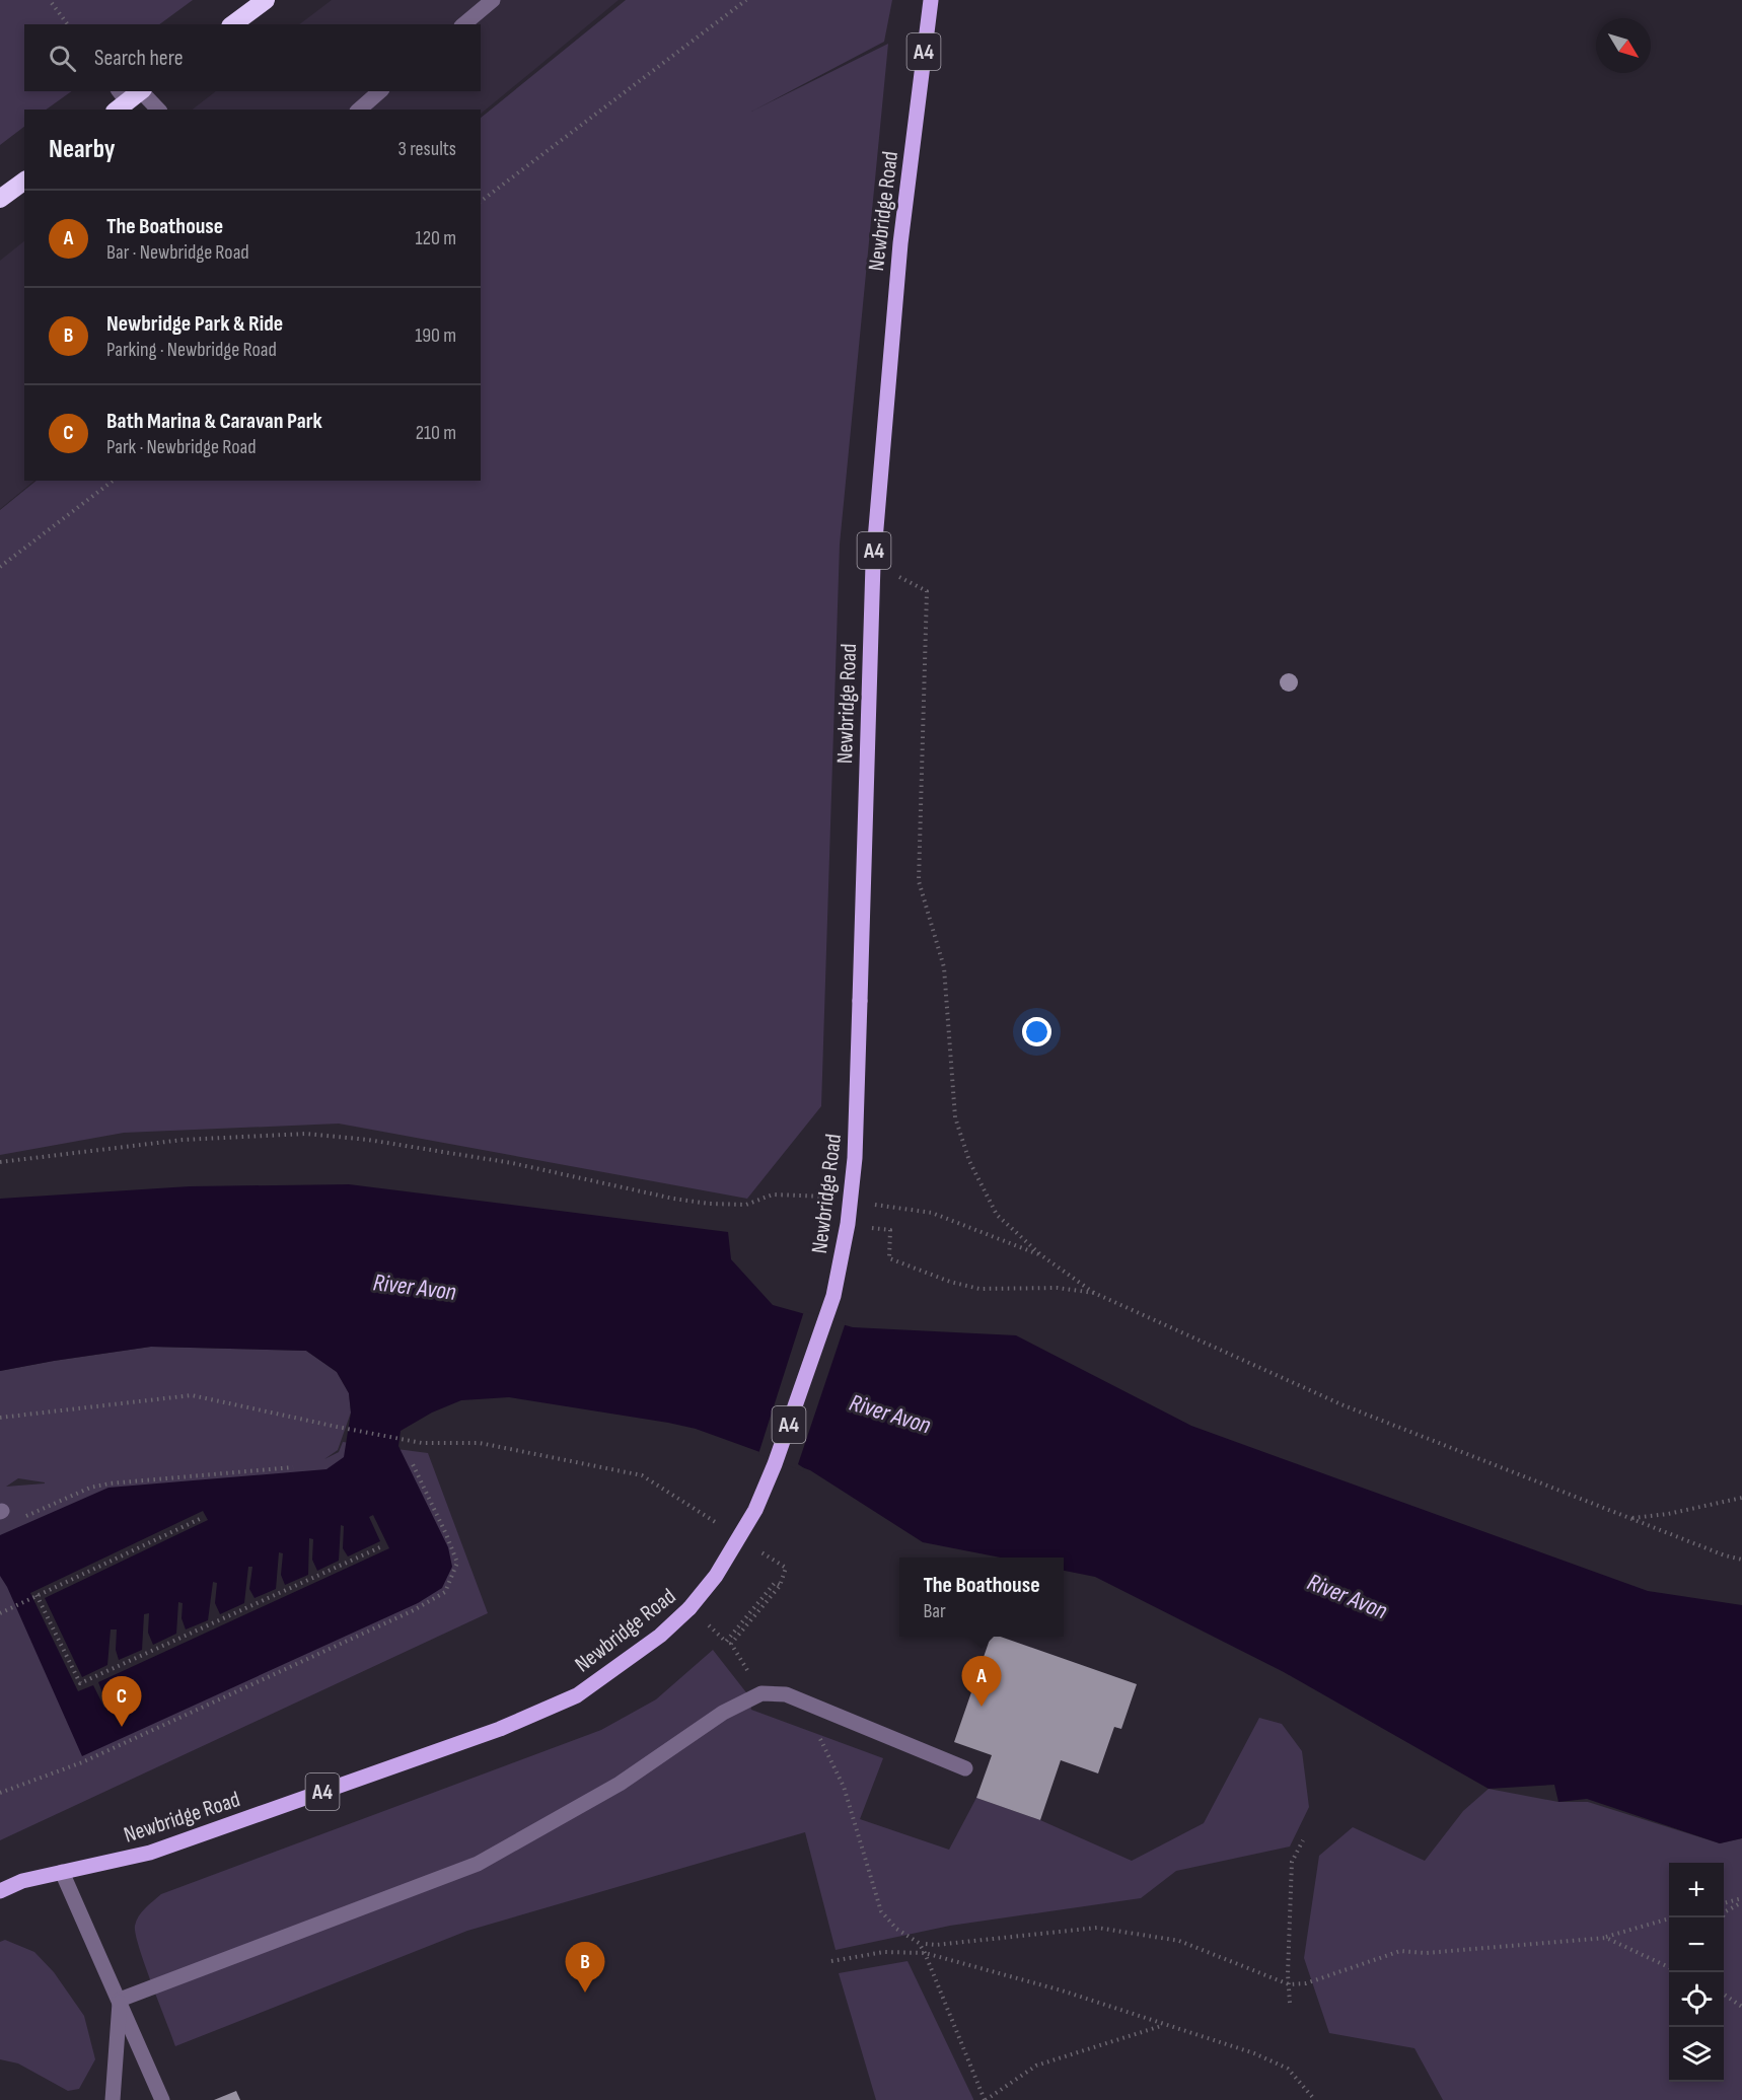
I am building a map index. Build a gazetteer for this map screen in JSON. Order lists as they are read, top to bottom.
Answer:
{
  "streets": {
    "main road": ["A4", "Newbridge Road"]
  },
  "water": ["River Avon"],
  "north": "bottom right",
  "page": {
    "search": "Search here",
    "heading": ["Nearby", "3 results"],
    "list": [
      {
        "mark": "A",
        "name": "The Boathouse",
        "note": "Bar · Newbridge Road",
        "value": "120 m"
      },
      {
        "mark": "B",
        "name": "Newbridge Park & Ride",
        "note": "Parking · Newbridge Road",
        "value": "190 m"
      },
      {
        "mark": "C",
        "name": "Bath Marina & Caravan Park",
        "note": "Park · Newbridge Road",
        "value": "210 m"
      }
    ],
    "popup": ["The Boathouse", "Bar"],
    "pins": ["A", "C", "B"],
    "map_buttons": ["+", "−"]
  }
}
